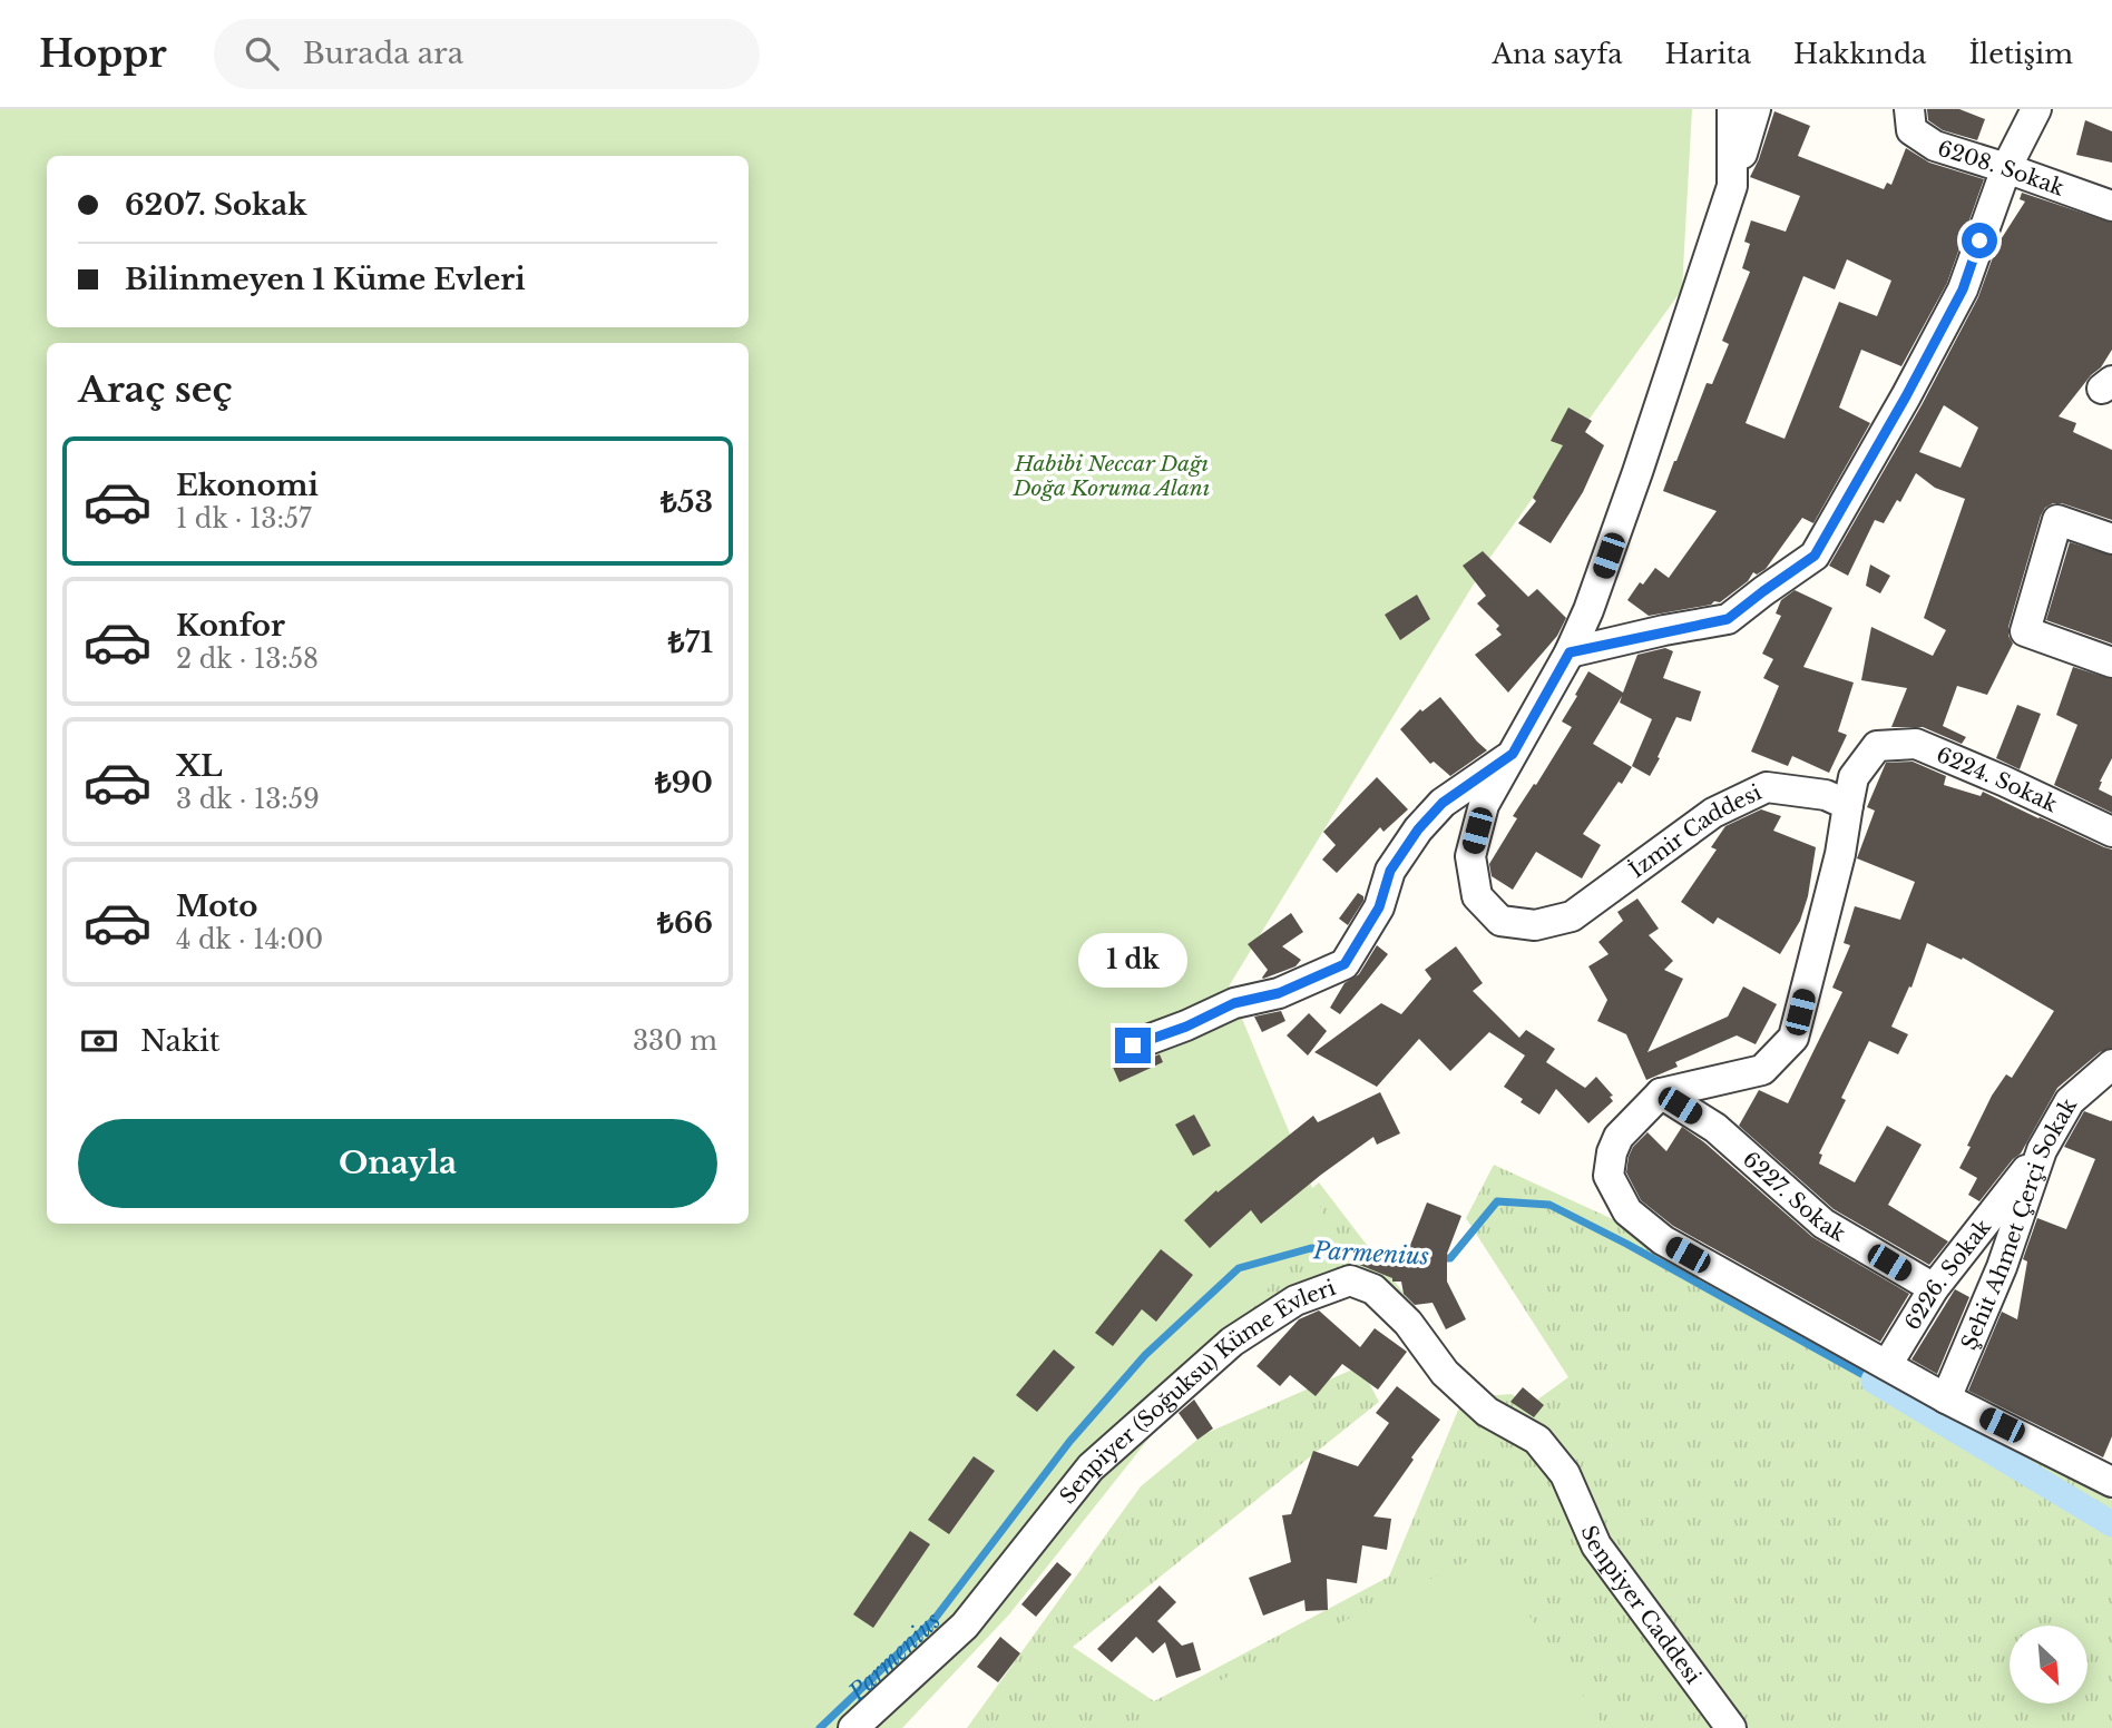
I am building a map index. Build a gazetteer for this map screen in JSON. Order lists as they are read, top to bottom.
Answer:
{
  "streets": {
    "street": [
      "6208. Sokak",
      "6224. Sokak",
      "İzmir Caddesi",
      "6227. Sokak",
      "Şehit Ahmet Çerçi Sokak",
      "6226. Sokak",
      "Senpiyer (Soğuksu) Küme Evleri",
      "Senpiyer Caddesi"
    ]
  },
  "crossings": [
    ["6224. Sokak", "İzmir Caddesi"],
    ["6227. Sokak", "6226. Sokak"],
    ["Şehit Ahmet Çerçi Sokak", "6226. Sokak"],
    ["Senpiyer (Soğuksu) Küme Evleri", "Senpiyer Caddesi"]
  ],
  "water": ["Parmenius"],
  "parks": ["Habibi Neccar Dağı Doğa Koruma Alanı"],
  "north": "bottom right",
  "page": {
    "header": "Hoppr",
    "search": "Burada ara",
    "nav": [
      "Ana sayfa",
      "Harita",
      "Hakkında",
      "İletişim"
    ],
    "banner": ["6207. Sokak", "Bilinmeyen 1 Küme Evleri"],
    "heading": "Araç seç",
    "list": [
      {
        "name": "Ekonomi",
        "note": "1 dk · 13:57",
        "value": "₺53"
      },
      {
        "name": "Konfor",
        "note": "2 dk · 13:58",
        "value": "₺71"
      },
      {
        "name": "XL",
        "note": "3 dk · 13:59",
        "value": "₺90"
      },
      {
        "name": "Moto",
        "note": "4 dk · 14:00",
        "value": "₺66"
      }
    ],
    "bubble": "1 dk",
    "pay": ["Nakit", "330 m"],
    "buttons": "Onayla"
  }
}
